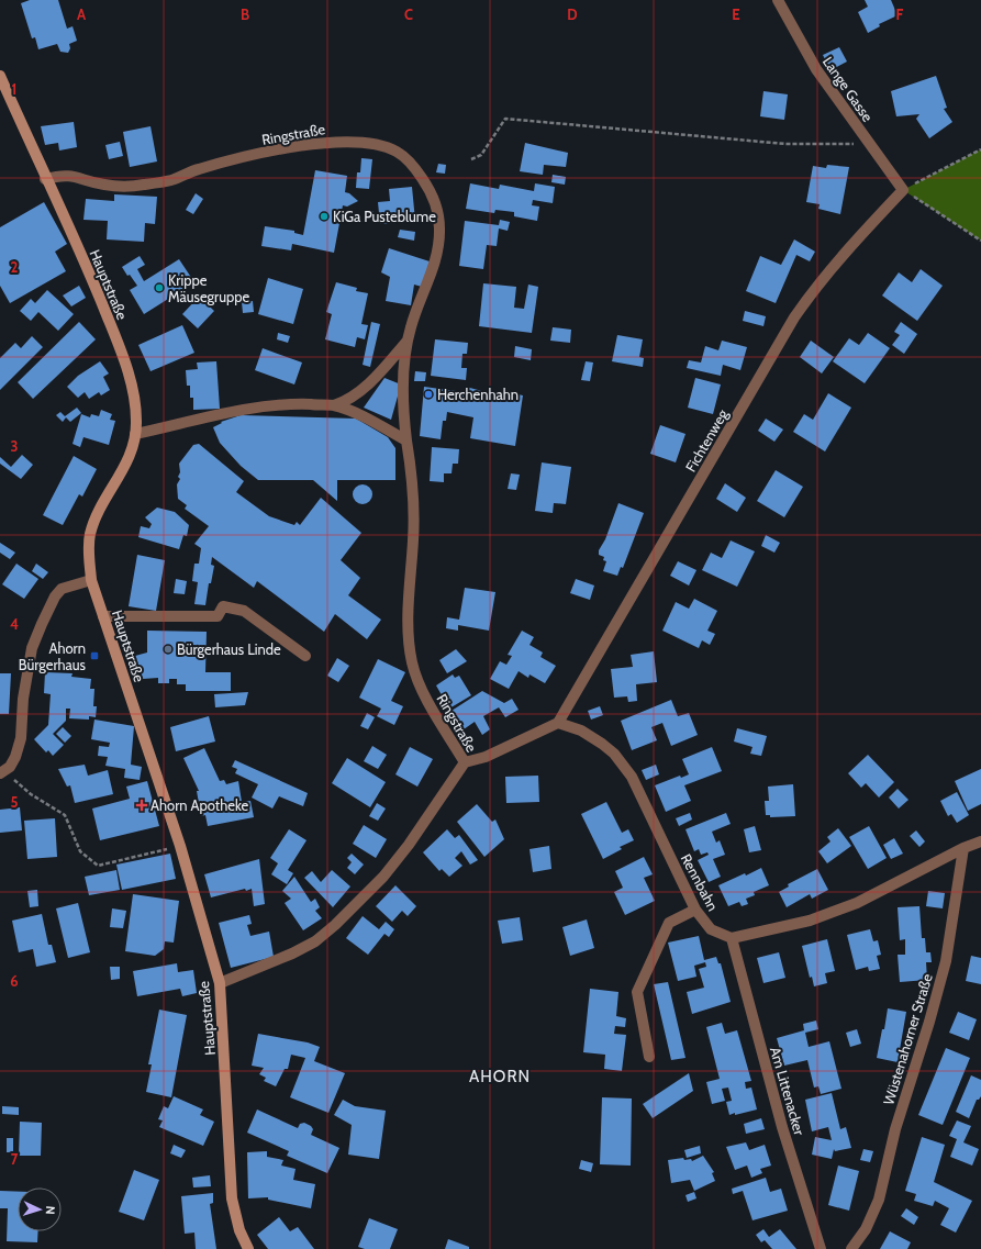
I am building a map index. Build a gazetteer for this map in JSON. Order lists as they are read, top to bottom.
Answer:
{
  "streets": {
    "street": [
      "Lange Gasse",
      "Ringstraße",
      "Hauptstraße",
      "Fichtenweg",
      "Rennbahn",
      "Wüstenahorner Straße",
      "Am Littenacker"
    ]
  },
  "crossings": [
    ["Lange Gasse", "Fichtenweg"],
    ["Ringstraße", "Hauptstraße"],
    ["Fichtenweg", "Rennbahn"],
    ["Rennbahn", "Am Littenacker"]
  ],
  "districts": ["AHORN"],
  "places": {
    "other": [
      "KiGa Pusteblume",
      "Krippe Mäusegruppe",
      "Herchenhahn",
      "Bürgerhaus Linde"
    ],
    "transit": ["Ahorn Bürgerhaus"],
    "health": ["Ahorn Apotheke"]
  },
  "north": "right",
  "grid": {
    "columns": [
      "A",
      "B",
      "C",
      "D",
      "E",
      "F"
    ],
    "rows": [
      "1",
      "2",
      "3",
      "4",
      "5",
      "6",
      "7"
    ]
  }
}
